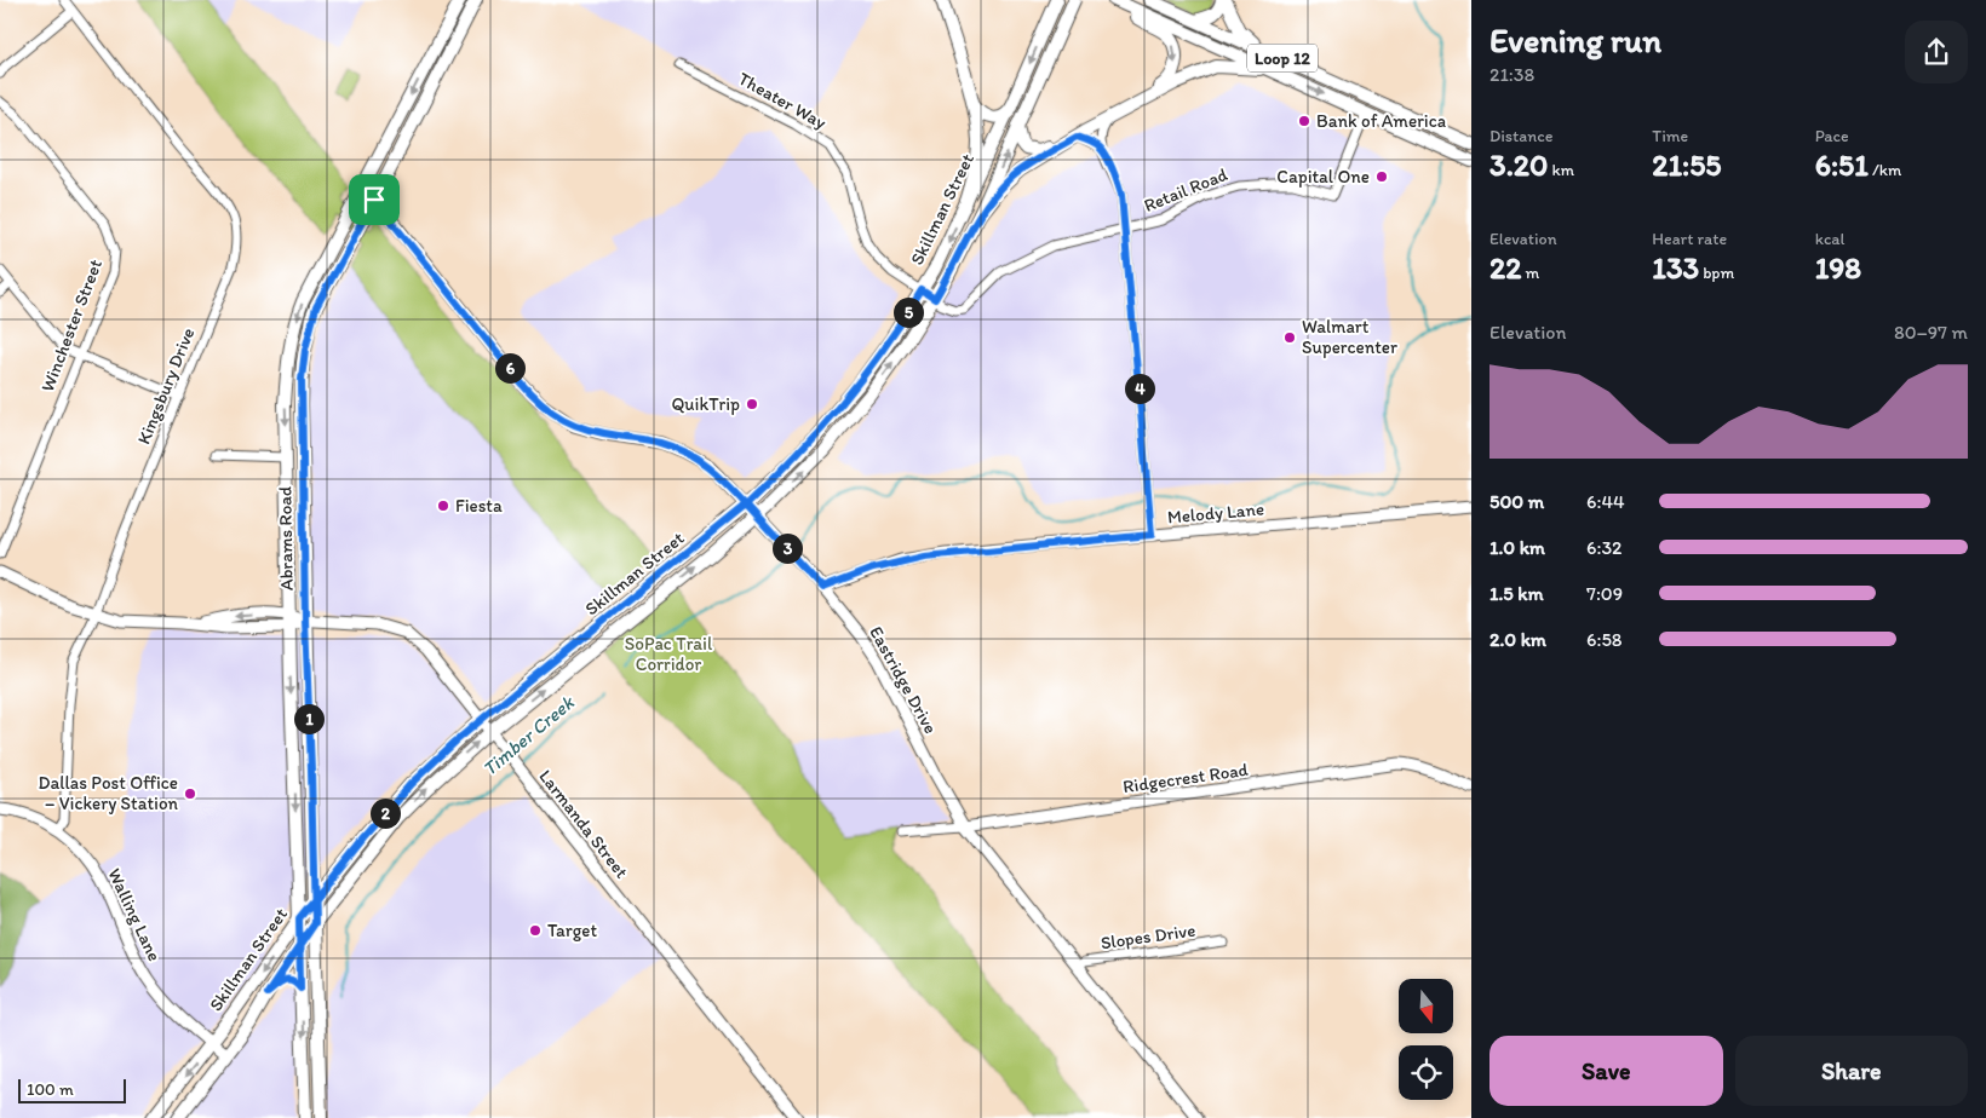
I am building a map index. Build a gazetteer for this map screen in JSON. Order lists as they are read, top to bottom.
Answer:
{
  "streets": {
    "main road": ["Loop 12", "Skillman Street", "Abrams Road"],
    "street": [
      "Theater Way",
      "Retail Road",
      "Winchester Street",
      "Kingsbury Drive",
      "Melody Lane",
      "Eastridge Drive",
      "Ridgecrest Road",
      "Larmanda Street",
      "Walling Lane",
      "Slopes Drive"
    ]
  },
  "crossings": [
    ["Loop 12", "Retail Road"],
    ["Theater Way", "Retail Road"],
    ["Theater Way", "Skillman Street"],
    ["Skillman Street", "Abrams Road"],
    ["Skillman Street", "Eastridge Drive"],
    ["Skillman Street", "Larmanda Street"],
    ["Skillman Street", "Walling Lane"],
    ["Kingsbury Drive", "Larmanda Street"],
    ["Kingsbury Drive", "Walling Lane"],
    ["Melody Lane", "Eastridge Drive"],
    ["Abrams Road", "Eastridge Drive"],
    ["Abrams Road", "Larmanda Street"],
    ["Eastridge Drive", "Ridgecrest Road"],
    ["Eastridge Drive", "Slopes Drive"]
  ],
  "water": ["Timber Creek"],
  "parks": ["SoPac Trail Corridor"],
  "places": [
    "Bank of America",
    "Capital One",
    "Walmart Supercenter",
    "QuikTrip",
    "Fiesta",
    "Dallas Post Office – Vickery Station",
    "Target"
  ],
  "scale_bar": "100 m",
  "north": "bottom",
  "page": {
    "heading": ["Evening run", "21:38"],
    "stats": [
      ["Distance", "3.20 km"],
      ["Time", "21:55"],
      ["Pace", "6:51 /km"],
      ["Elevation", "22 m"],
      ["Heart rate", "133 bpm"],
      ["kcal", "198"]
    ],
    "pins": [
      "5",
      "6",
      "4",
      "3",
      "1",
      "2"
    ],
    "chart": ["Elevation", "80–97 m"],
    "list": [
      {
        "name": "500 m",
        "note": "6:44"
      },
      {
        "name": "1.0 km",
        "note": "6:32"
      },
      {
        "name": "1.5 km",
        "note": "7:09"
      },
      {
        "name": "2.0 km",
        "note": "6:58"
      }
    ],
    "buttons": ["Save", "Share"],
    "scale": "100 m"
  }
}
